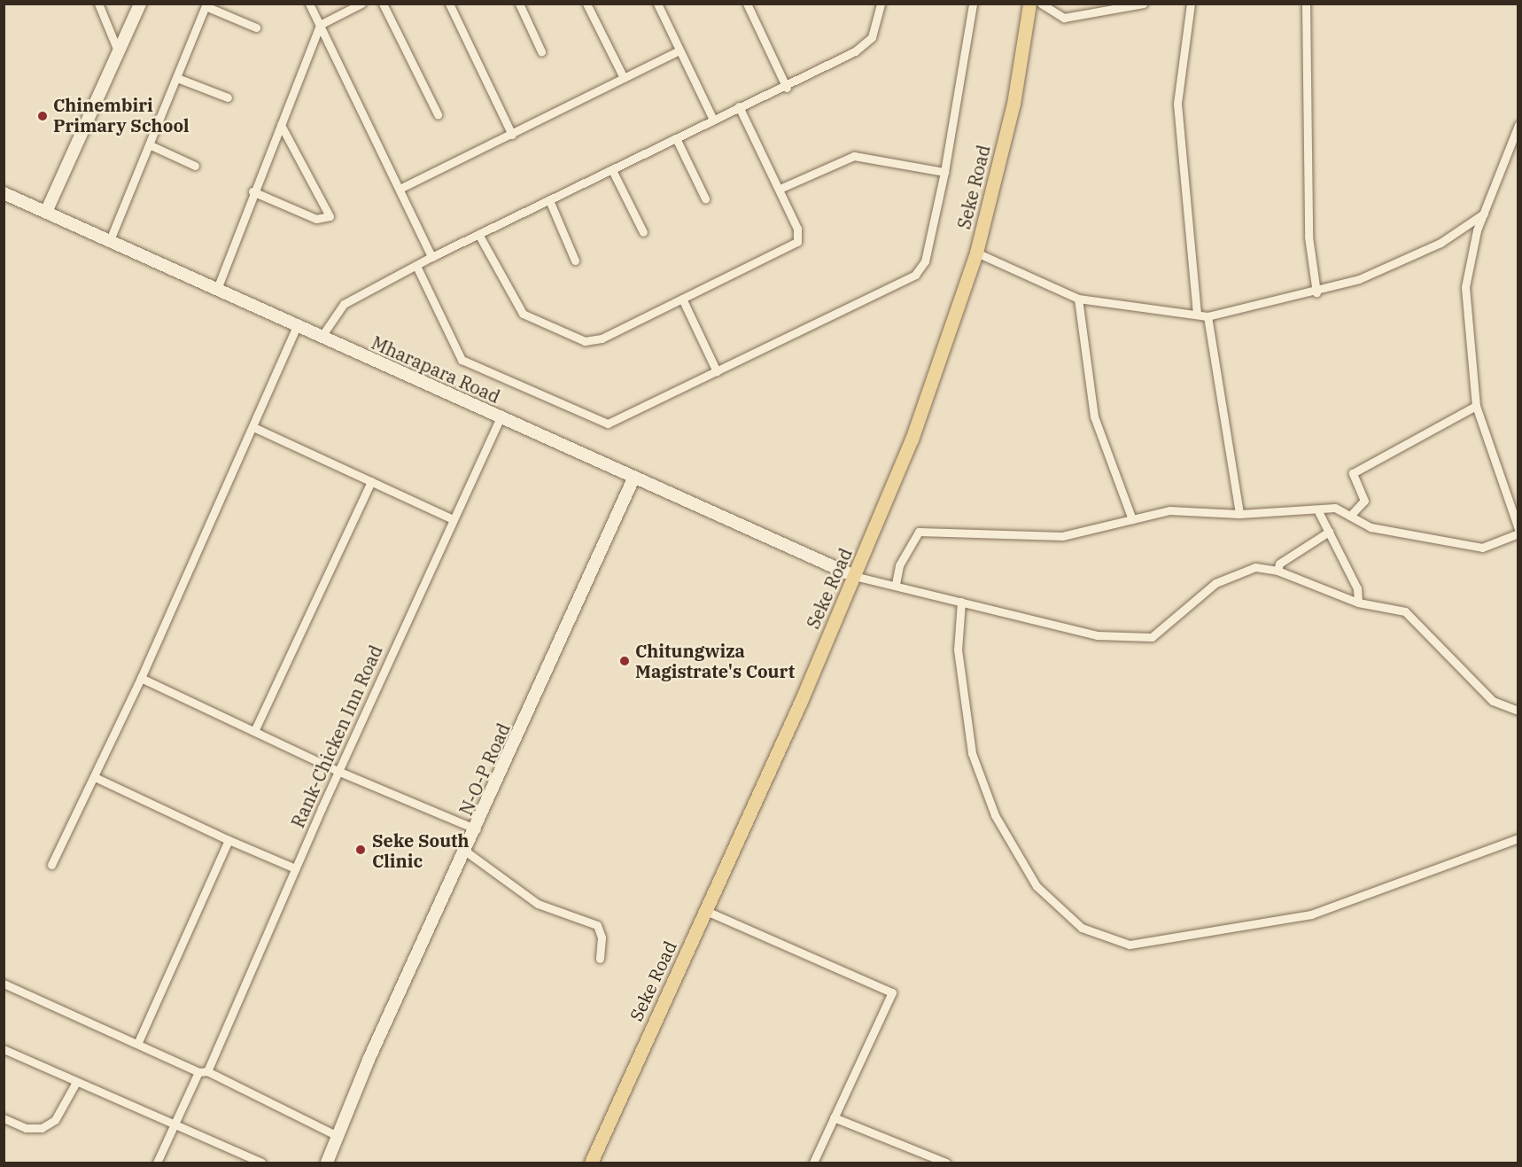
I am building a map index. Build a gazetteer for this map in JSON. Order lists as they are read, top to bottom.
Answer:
{
  "streets": {
    "main road": ["Seke Road"],
    "street": ["Mharapara Road", "Rank-Chicken Inn Road", "N-O-P Road"]
  },
  "crossings": [
    ["Seke Road", "Mharapara Road"],
    ["Mharapara Road", "Rank-Chicken Inn Road"],
    ["Mharapara Road", "N-O-P Road"]
  ],
  "places": ["Chinembiri Primary School", "Chitungwiza Magistrate's Court", "Seke South Clinic"]
}
